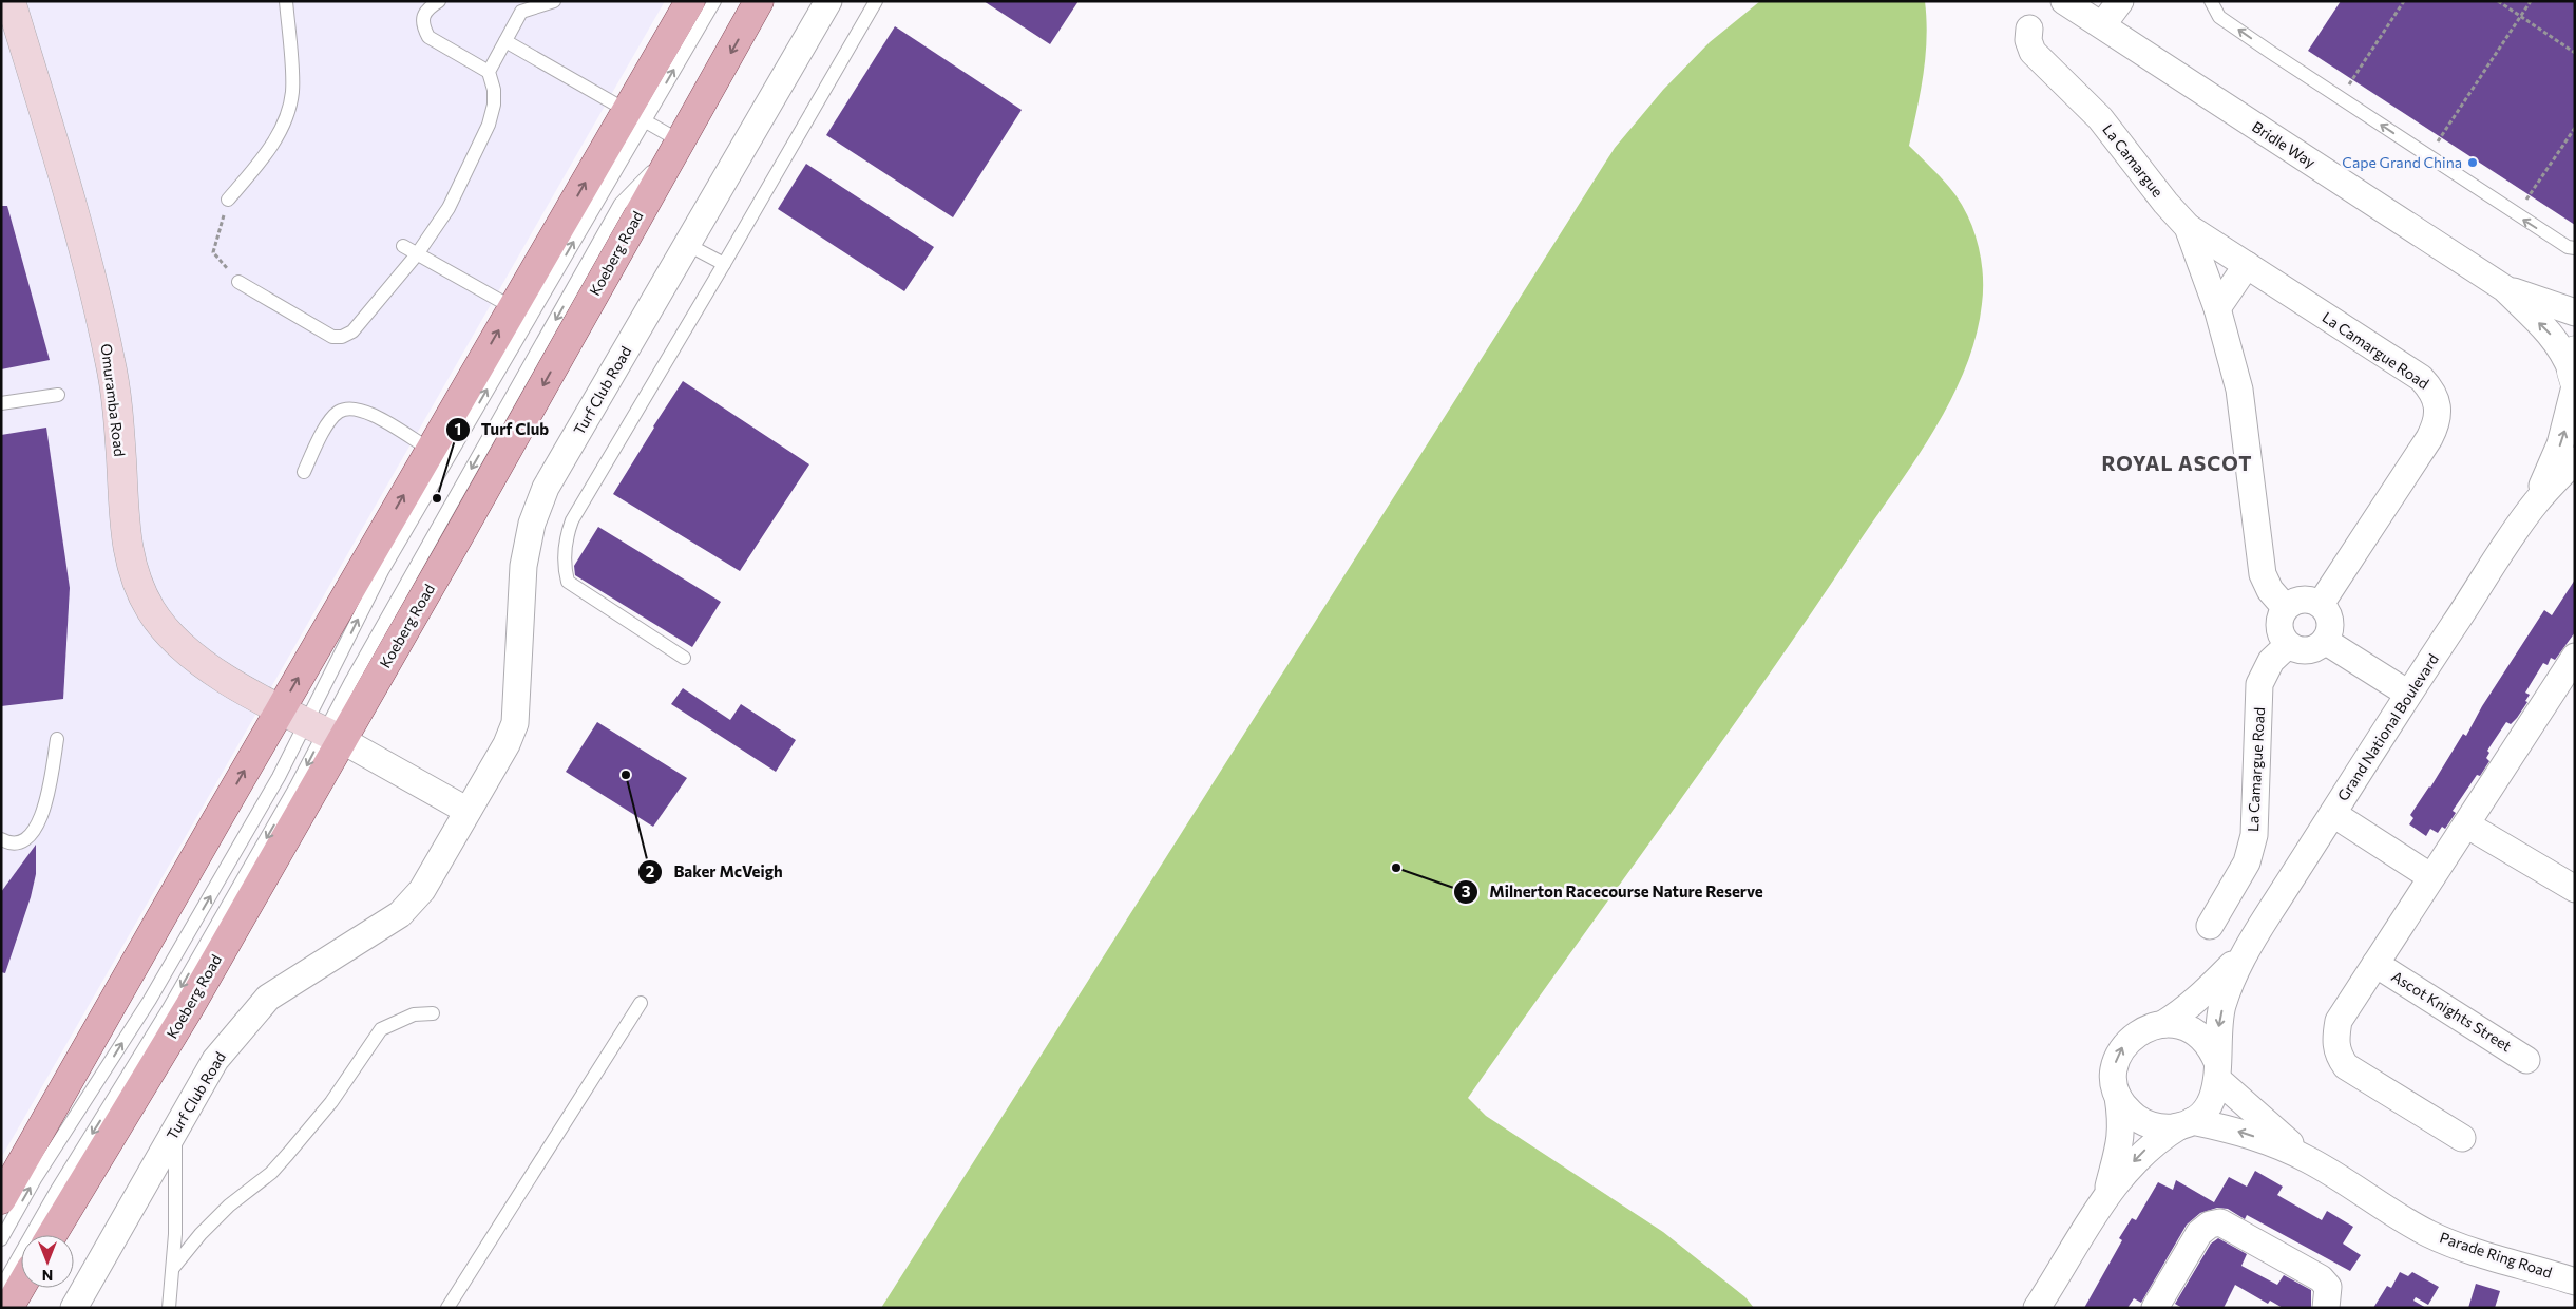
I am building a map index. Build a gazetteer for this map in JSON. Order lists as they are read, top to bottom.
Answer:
{
  "streets": {
    "main road": ["Koeberg Road", "Omuramba Road"],
    "street": [
      "Bridle Way",
      "La Camargue",
      "La Camargue Road",
      "Turf Club Road",
      "Grand National Boulevard",
      "Ascot Knights Street",
      "Parade Ring Road"
    ]
  },
  "crossings": [
    ["Bridle Way", "Grand National Boulevard"],
    ["La Camargue", "La Camargue Road"],
    ["Koeberg Road", "Omuramba Road"],
    ["Grand National Boulevard", "Parade Ring Road"]
  ],
  "districts": ["ROYAL ASCOT"],
  "places": [
    "Cape Grand China",
    "Turf Club",
    "Baker McVeigh",
    "Milnerton Racecourse Nature Reserve"
  ],
  "north": "bottom"
}
